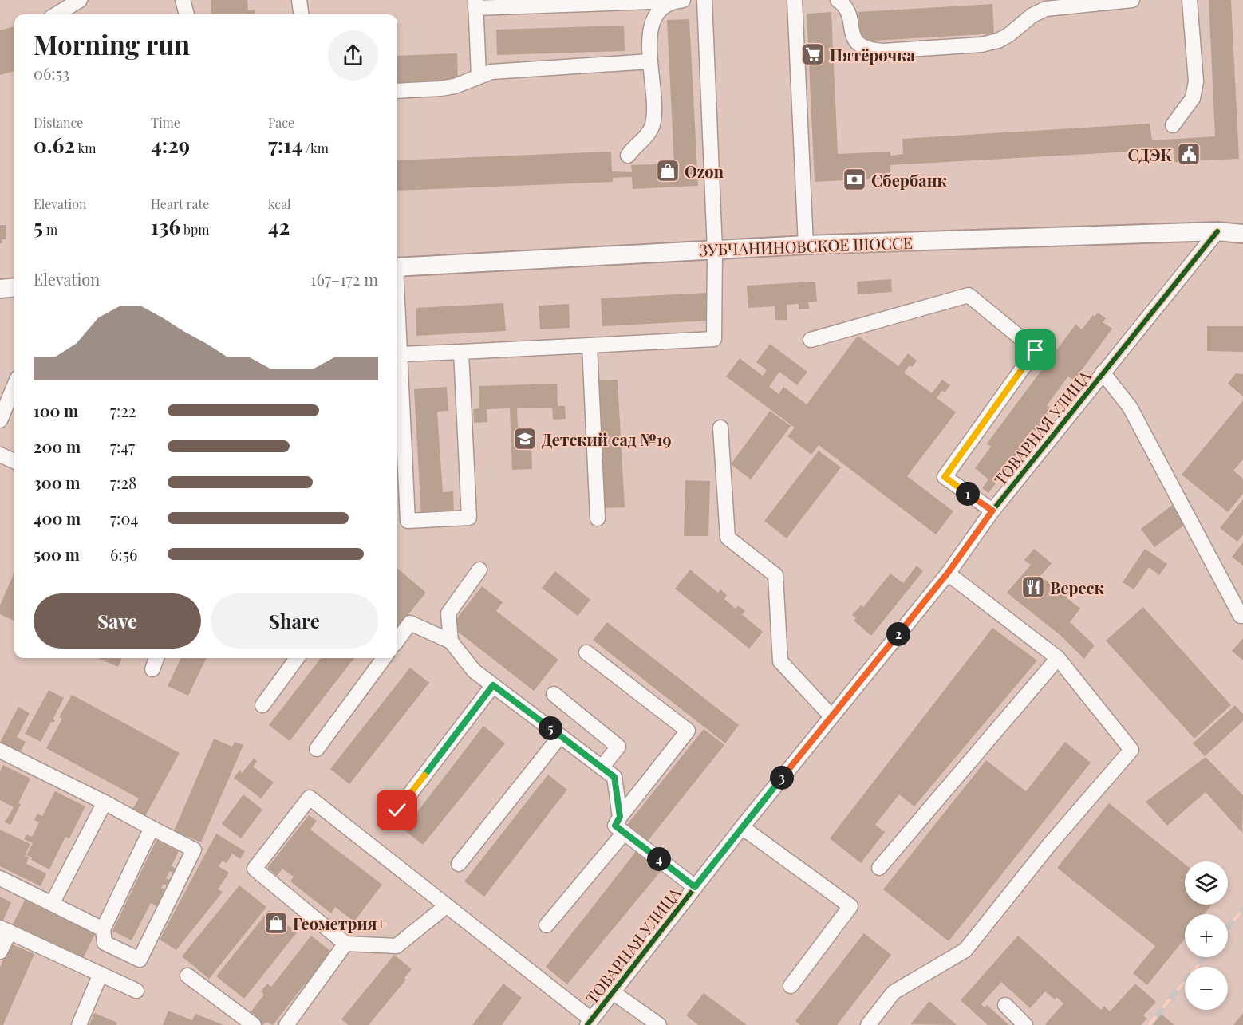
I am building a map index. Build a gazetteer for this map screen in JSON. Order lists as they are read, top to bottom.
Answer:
{
  "streets": {
    "main road": ["ЗУБЧАНИНОВСКОЕ ШОССЕ"],
    "street": ["ТОВАРНАЯ УЛИЦА"]
  },
  "crossings": [
    ["ЗУБЧАНИНОВСКОЕ ШОССЕ", "ТОВАРНАЯ УЛИЦА"]
  ],
  "places": {
    "supermarket": ["Пятёрочка"],
    "public building": ["СДЭК"],
    "shop": ["Ozon", "Геометрия+"],
    "bank": ["Сбербанк"],
    "school or university": ["Детский сад №19"],
    "restaurant": ["Вереск"]
  },
  "page": {
    "heading": ["Morning run", "06:53"],
    "stats": [
      ["Distance", "0.62 km"],
      ["Time", "4:29"],
      ["Pace", "7:14 /km"],
      ["Elevation", "5 m"],
      ["Heart rate", "136 bpm"],
      ["kcal", "42"]
    ],
    "chart": ["Elevation", "167–172 m"],
    "list": [
      {
        "name": "100 m",
        "note": "7:22"
      },
      {
        "name": "200 m",
        "note": "7:47"
      },
      {
        "name": "300 m",
        "note": "7:28"
      },
      {
        "name": "400 m",
        "note": "7:04"
      },
      {
        "name": "500 m",
        "note": "6:56"
      }
    ],
    "pins": [
      "1",
      "2",
      "5",
      "3",
      "4"
    ],
    "buttons": ["Save", "Share"],
    "map_buttons": ["+", "−"]
  }
}
